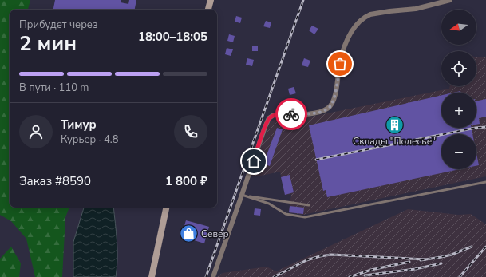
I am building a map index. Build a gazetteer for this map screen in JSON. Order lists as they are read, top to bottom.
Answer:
{
  "places": {
    "building": ["Склады \"Полесье\""],
    "shop": ["Север"]
  },
  "north": "left",
  "page": {
    "map_buttons": ["+", "−"],
    "heading": ["2 мин", "Прибудет через", "18:00–18:05"],
    "panel": [
      "Тимур",
      "Курьер · 4.8",
      "Заказ #8590",
      "1 800 ₽"
    ],
    "bar": "В пути · 110 m"
  }
}
